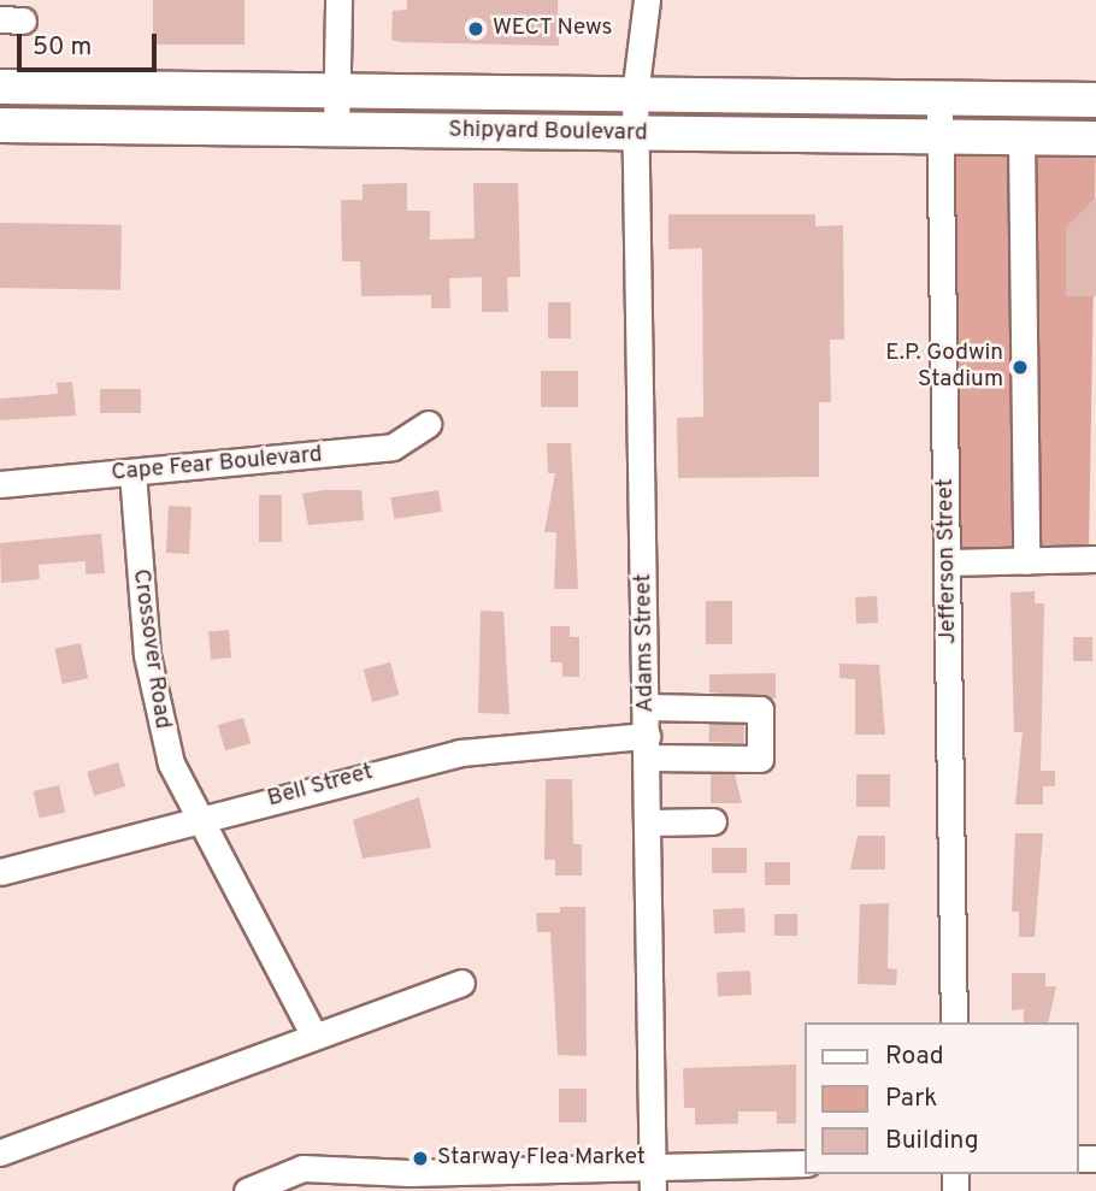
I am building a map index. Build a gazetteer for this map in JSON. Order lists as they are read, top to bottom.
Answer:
{
  "streets": {
    "main road": ["Shipyard Boulevard"],
    "street": [
      "Cape Fear Boulevard",
      "Jefferson Street",
      "Adams Street",
      "Crossover Road",
      "Bell Street"
    ]
  },
  "crossings": [
    ["Shipyard Boulevard", "Jefferson Street"],
    ["Shipyard Boulevard", "Adams Street"],
    ["Cape Fear Boulevard", "Crossover Road"],
    ["Adams Street", "Bell Street"],
    ["Crossover Road", "Bell Street"]
  ],
  "places": ["WECT News", "E.P. Godwin Stadium", "Starway Flea Market"],
  "legend": ["Road", "Park", "Building"],
  "scale_bar": "50 m"
}
